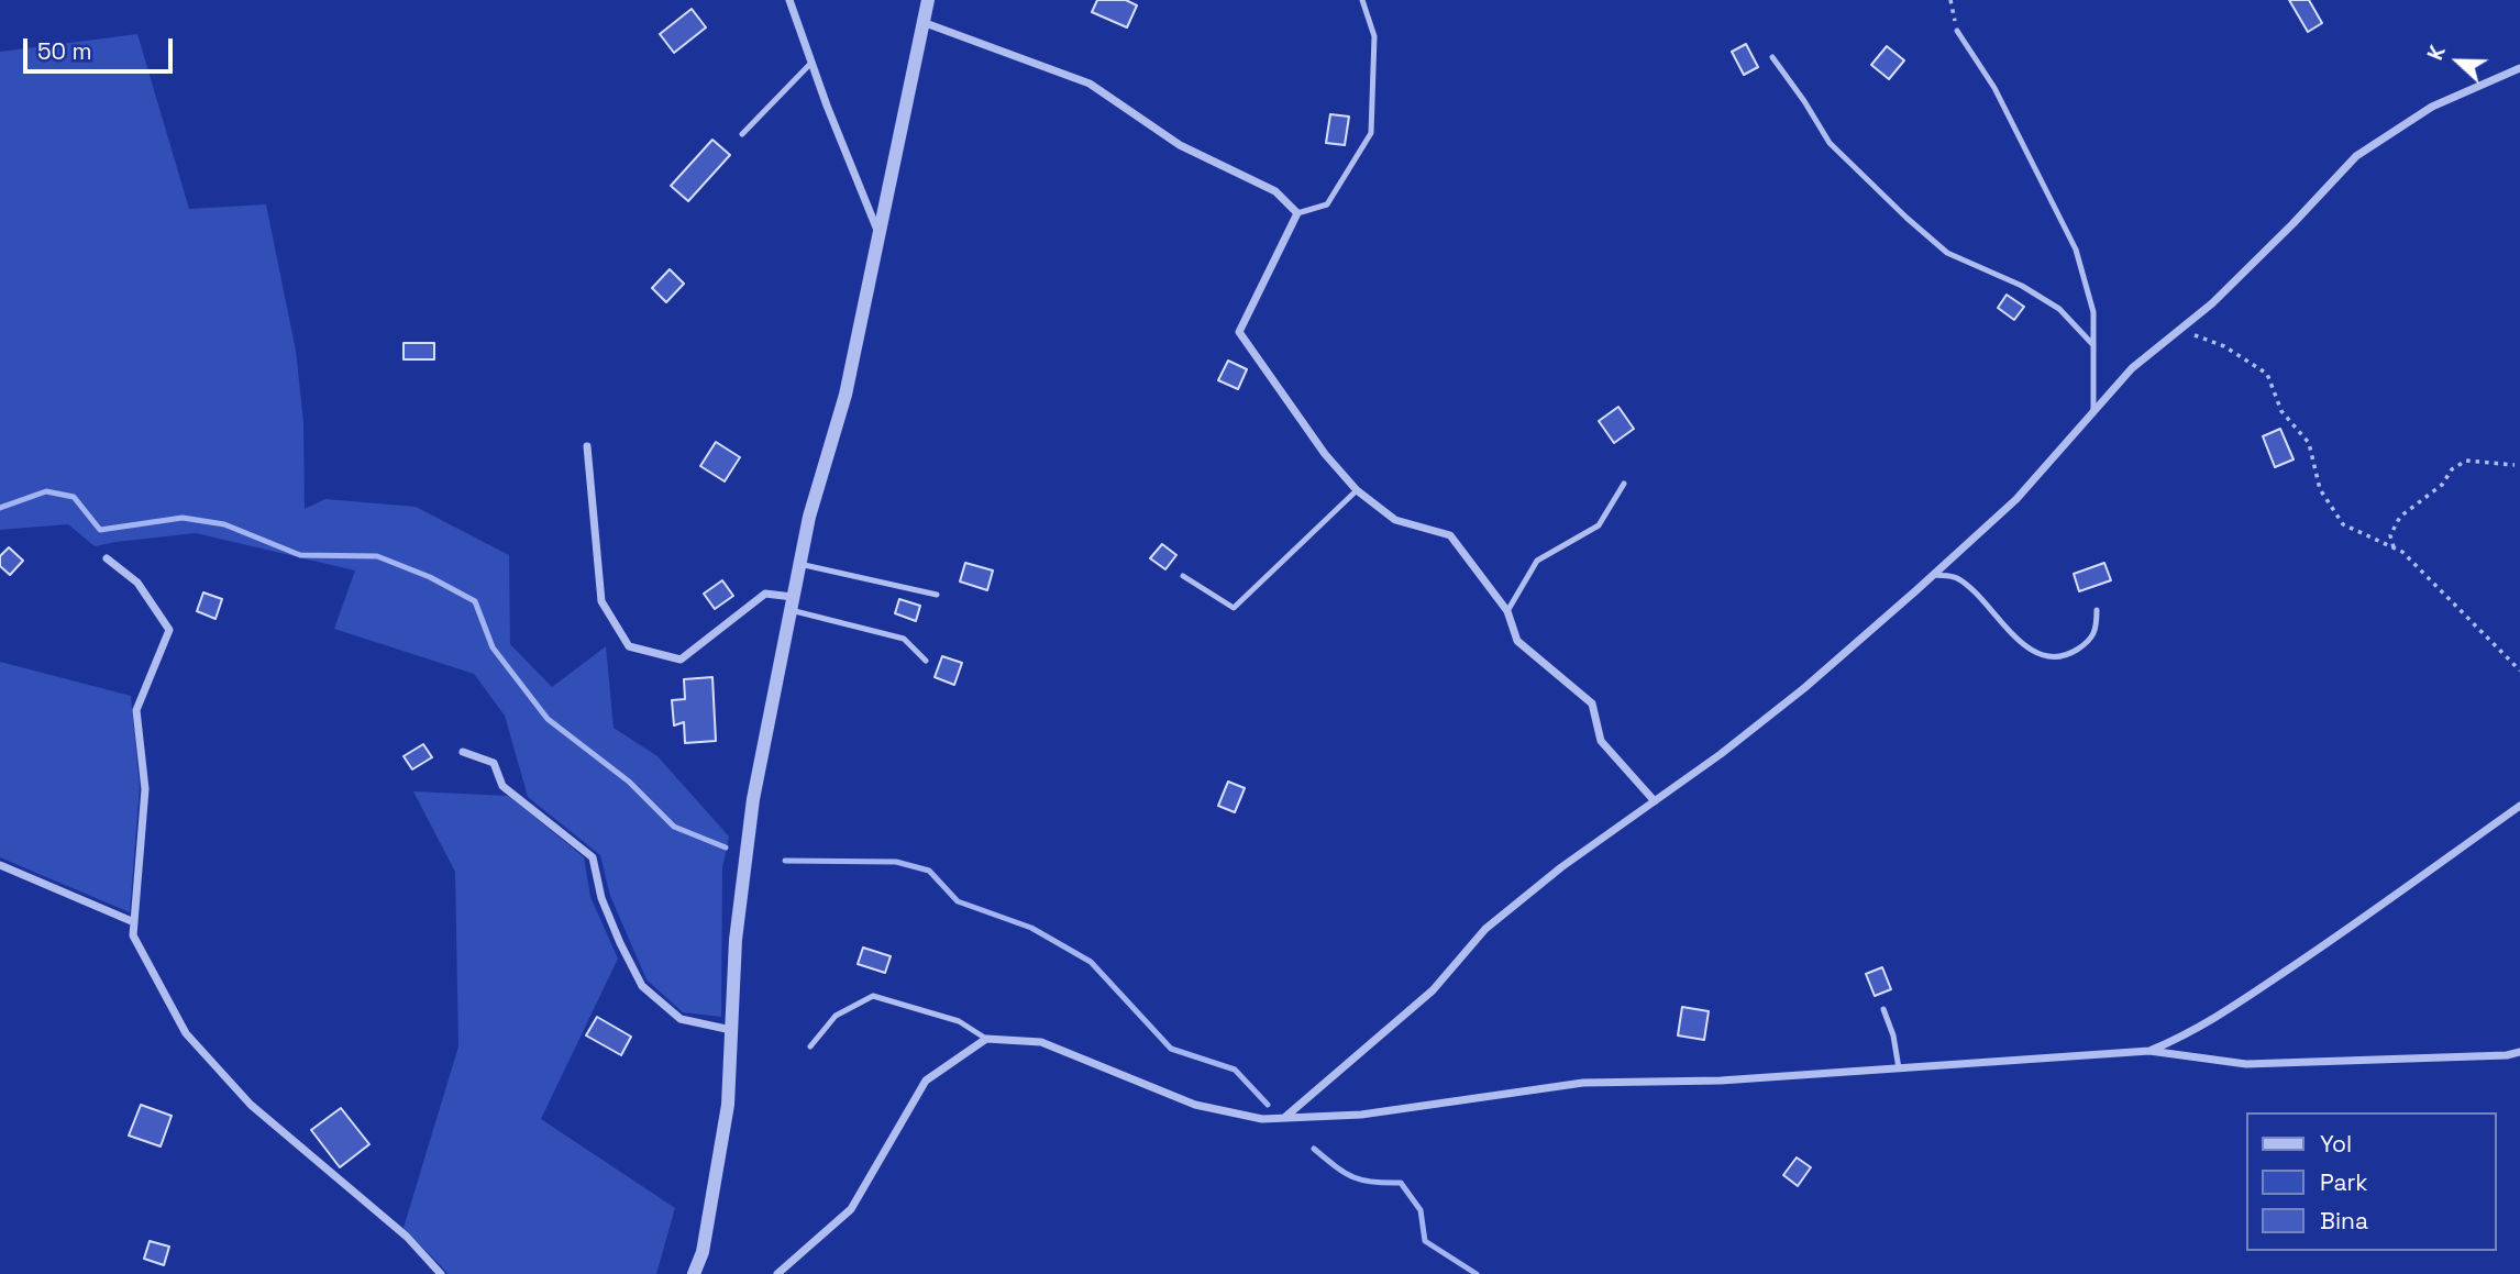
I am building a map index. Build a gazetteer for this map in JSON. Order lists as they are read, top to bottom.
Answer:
{
  "legend": ["Yol", "Park", "Bina"],
  "scale_bar": "50 m",
  "north": "left"
}
